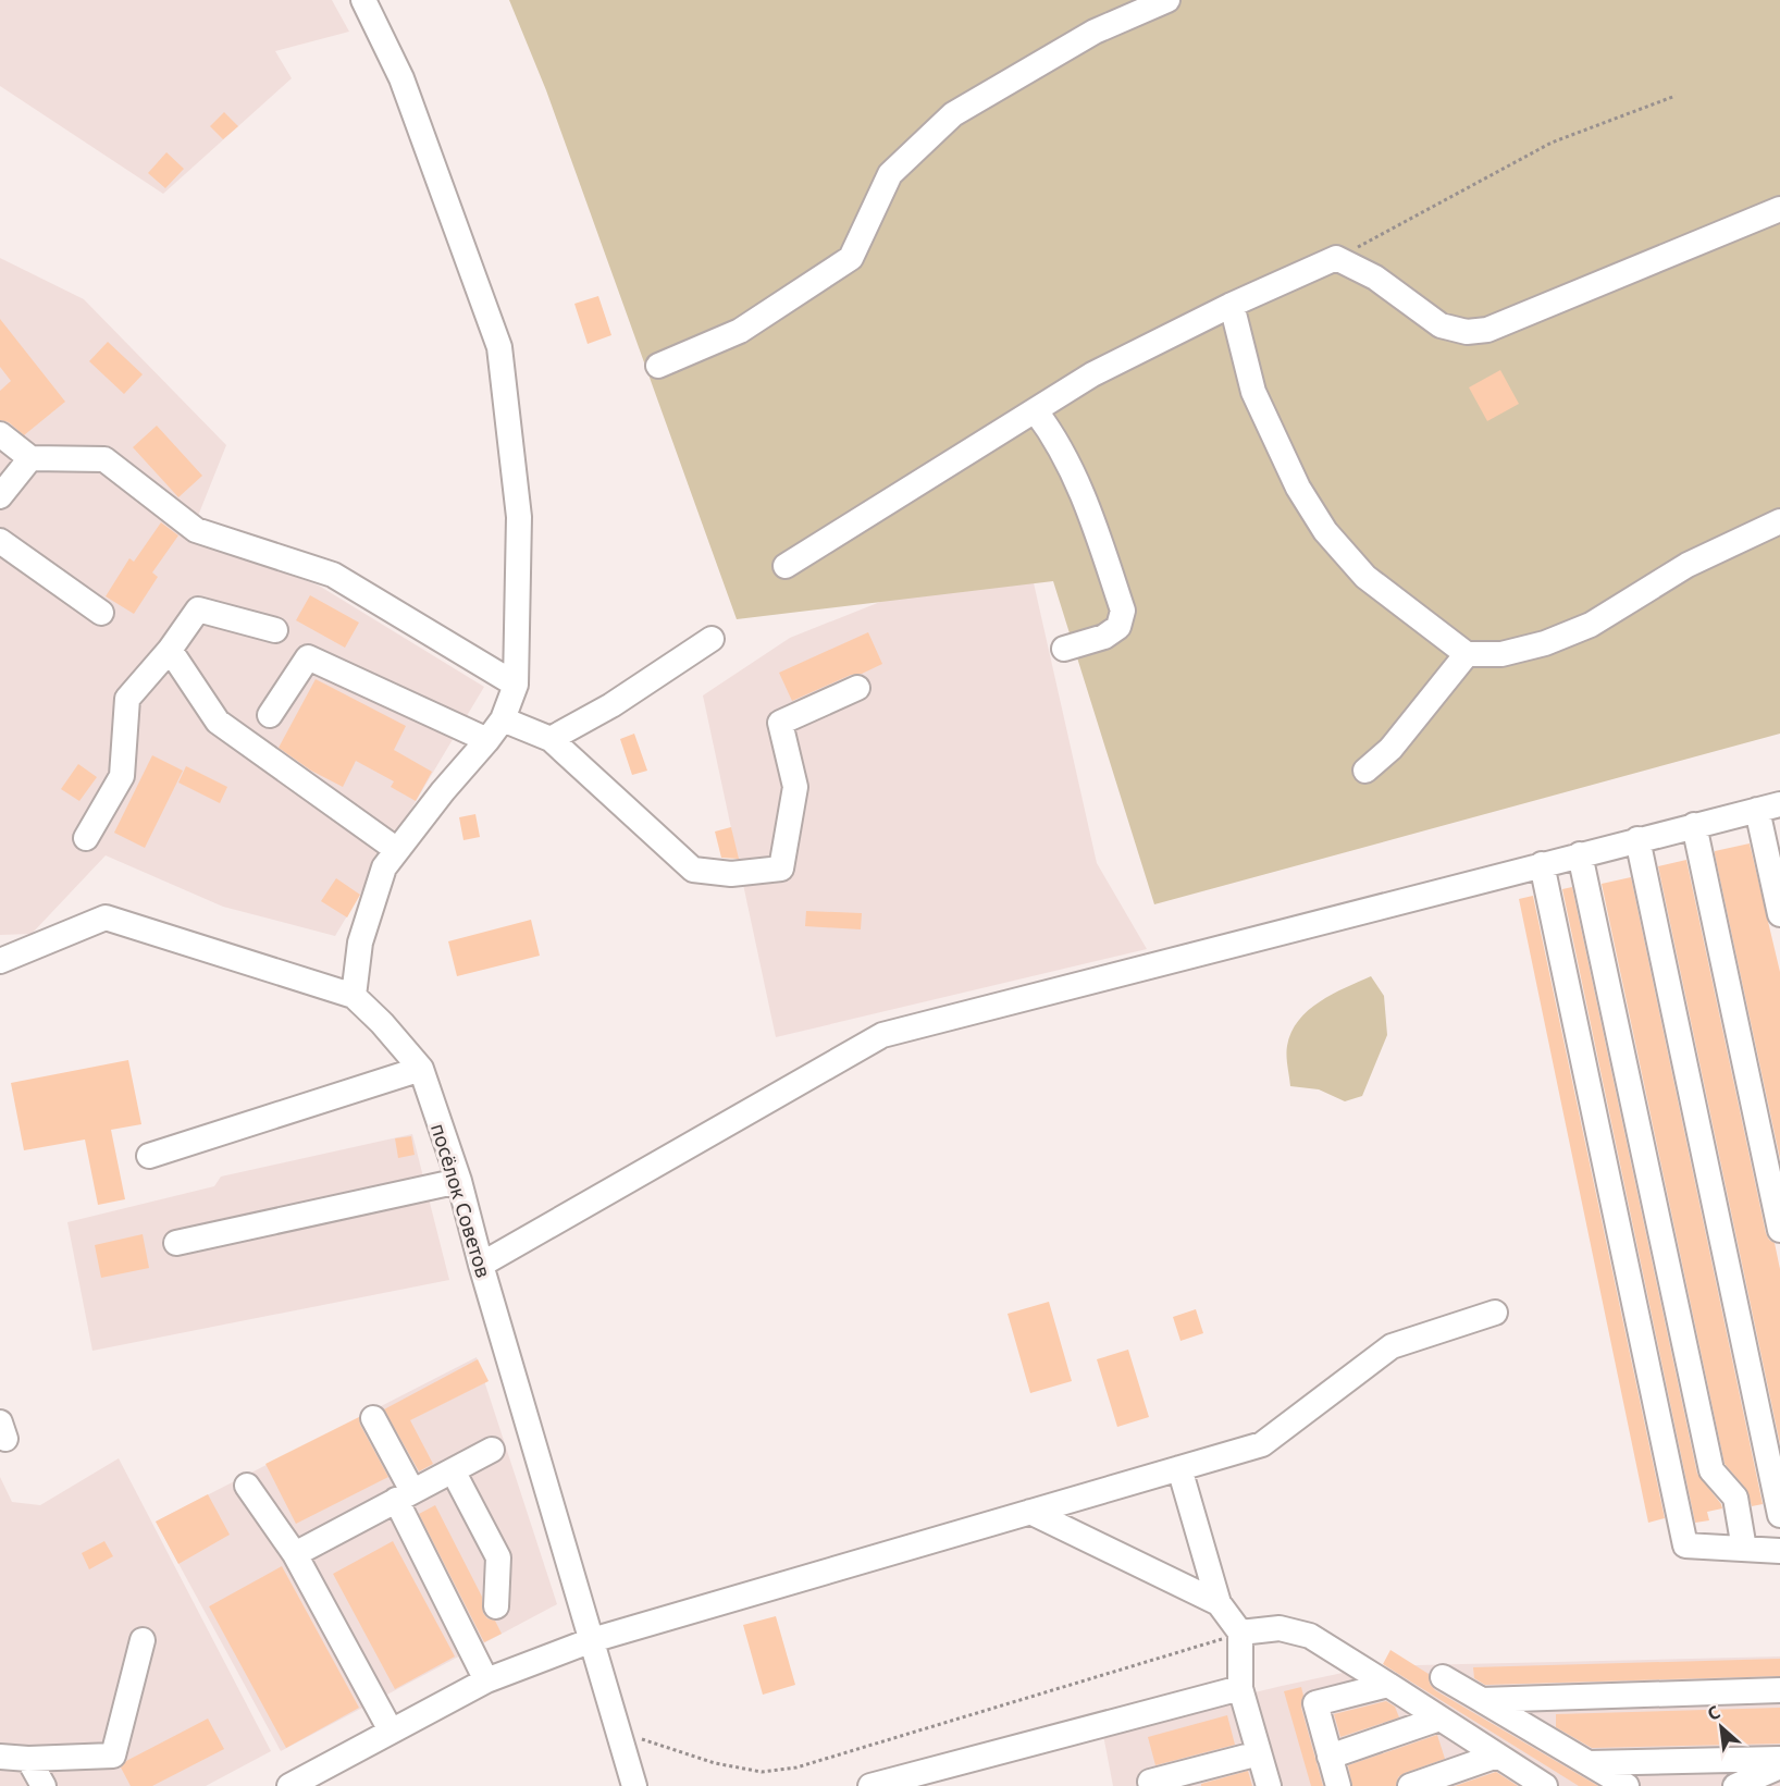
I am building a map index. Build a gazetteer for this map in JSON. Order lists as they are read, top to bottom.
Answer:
{
  "streets": {
    "street": ["посёлок Советов"]
  },
  "north": "top left"
}
